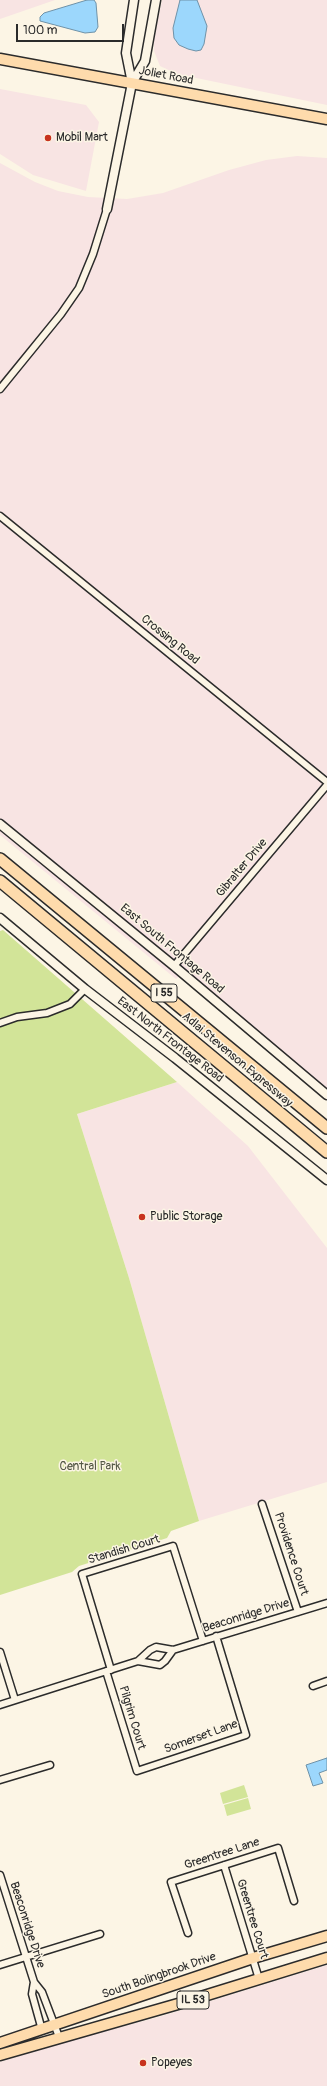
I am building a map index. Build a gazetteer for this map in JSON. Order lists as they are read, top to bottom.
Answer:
{
  "streets": {
    "highway": ["I 55", "Adlai Stevenson Expressway"],
    "main road": ["Joliet Road", "South Bolingbrook Drive", "IL 53"],
    "street": [
      "Crossing Road",
      "Gibralter Drive",
      "East South Frontage Road",
      "East North Frontage Road",
      "Standish Court",
      "Providence Court",
      "Beaconridge Drive",
      "Pilgrim Court",
      "Somerset Lane",
      "Greentree Lane",
      "Greentree Court"
    ]
  },
  "crossings": [
    ["Gibralter Drive", "East South Frontage Road"],
    ["Standish Court", "Beaconridge Drive"],
    ["Standish Court", "Pilgrim Court"],
    ["Providence Court", "Beaconridge Drive"],
    ["Beaconridge Drive", "Pilgrim Court"],
    ["Beaconridge Drive", "Somerset Lane"],
    ["Beaconridge Drive", "South Bolingbrook Drive"],
    ["Beaconridge Drive", "IL 53"],
    ["Pilgrim Court", "Somerset Lane"],
    ["Greentree Lane", "Greentree Court"],
    ["Greentree Court", "South Bolingbrook Drive"],
    ["Greentree Court", "IL 53"]
  ],
  "parks": ["Central Park"],
  "places": ["Mobil Mart", "Public Storage", "Popeyes"],
  "scale_bar": "100 m"
}
